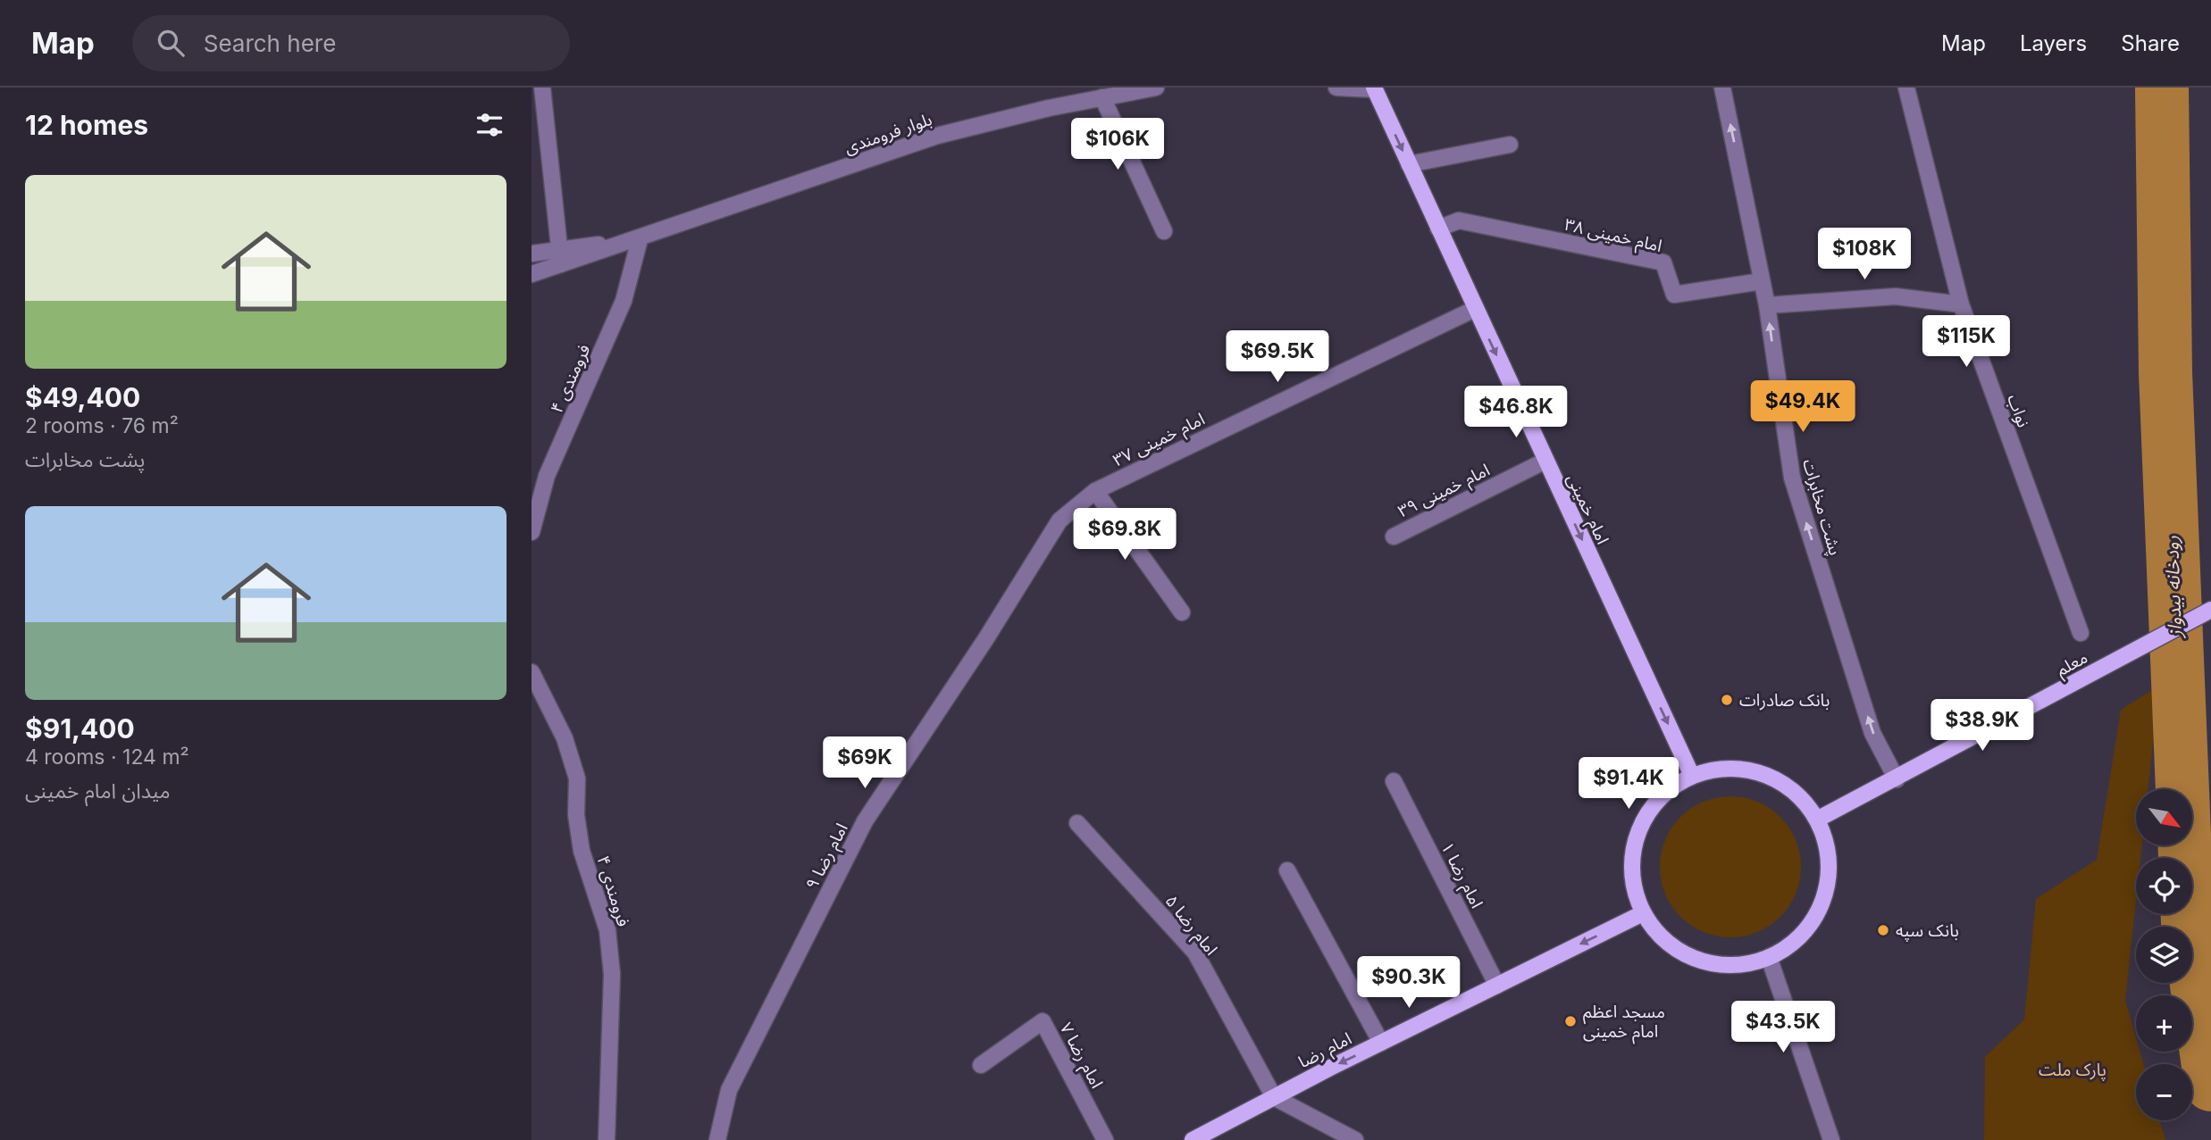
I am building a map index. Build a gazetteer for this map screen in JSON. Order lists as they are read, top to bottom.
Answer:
{
  "streets": {
    "main road": ["امام خمینی", "معلم", "امام رضا"],
    "street": [
      "بلوار فرومندی",
      "امام خمینی ۳۸",
      "فرومندی ۴",
      "نواب",
      "امام خمینی ۳۷",
      "امام خمینی ۳۹",
      "پشت مخابرات",
      "امام رضا ۹",
      "امام رضا ۱",
      "امام رضا ۵",
      "امام رضا ۷"
    ]
  },
  "crossings": [
    ["بلوار فرومندی", "فرومندی ۴"],
    ["امام خمینی ۳۸", "پشت مخابرات"],
    ["امام خمینی ۳۸", "امام خمینی"],
    ["امام خمینی ۳۷", "امام خمینی"],
    ["امام خمینی ۳۷", "امام رضا ۹"],
    ["امام خمینی ۳۹", "امام خمینی"],
    ["پشت مخابرات", "معلم"],
    ["امام خمینی", "معلم"],
    ["امام خمینی", "امام رضا"],
    ["معلم", "امام رضا"],
    ["امام رضا ۱", "امام رضا"],
    ["امام رضا ۵", "امام رضا"]
  ],
  "one_way": ["پشت مخابرات", "امام خمینی", "امام رضا"],
  "water": ["رودخانه بیدواز"],
  "parks": ["پارک ملت"],
  "places": ["بانک صادرات", "بانک سپه", "مسجد اعظم امام خمینی"],
  "north": "bottom right",
  "page": {
    "header": "Map",
    "search": "Search here",
    "nav": ["Map", "Layers", "Share"],
    "heading": "12 homes",
    "price": [
      "$106K",
      "$108K",
      "$115K",
      "$69.5K",
      "$49.4K",
      "$46.8K",
      "$69.8K",
      "$38.9K",
      "$69K",
      "$91.4K",
      "$90.3K",
      "$43.5K"
    ],
    "list": [
      {
        "name": "$49,400",
        "note": "2 rooms · 76 m² · پشت مخابرات"
      },
      {
        "name": "$91,400",
        "note": "4 rooms · 124 m² · ميدان امام خمینی"
      }
    ],
    "map_buttons": ["+", "−"]
  }
}
